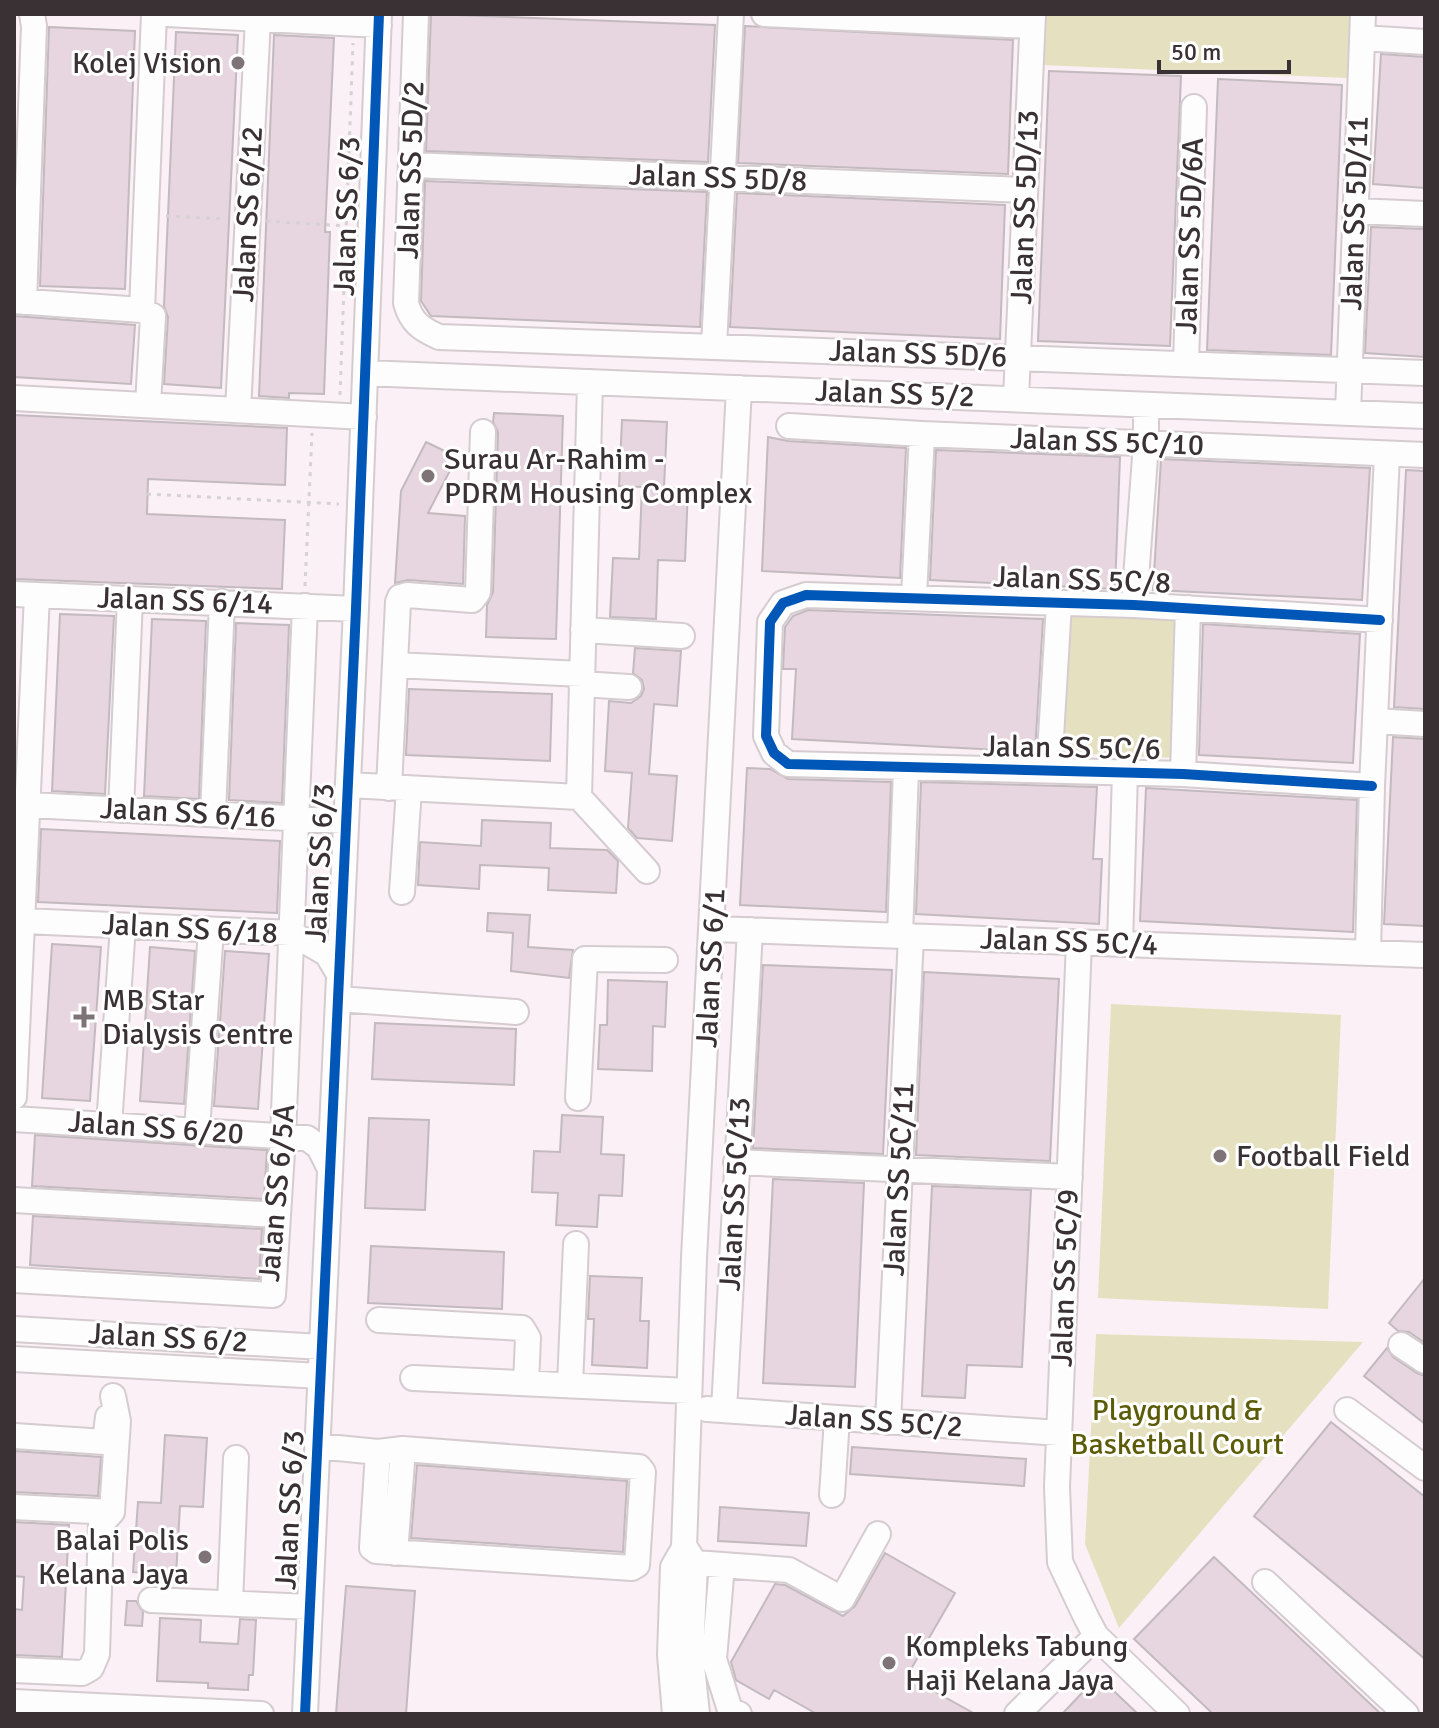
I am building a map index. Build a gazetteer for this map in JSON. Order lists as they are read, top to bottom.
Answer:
{
  "streets": {
    "street": [
      "Jalan SS 5D/2",
      "Jalan SS 5D/8",
      "Jalan SS 5D/13",
      "Jalan SS 5D/11",
      "Jalan SS 6/12",
      "Jalan SS 6/3",
      "Jalan SS 5D/6A",
      "Jalan SS 5D/6",
      "Jalan SS 5/2",
      "Jalan SS 5C/10",
      "Jalan SS 5C/8",
      "Jalan SS 6/14",
      "Jalan SS 5C/6",
      "Jalan SS 6/16",
      "Jalan SS 6/18",
      "Jalan SS 5C/4",
      "Jalan SS 6/1",
      "Jalan SS 6/20",
      "Jalan SS 5C/11",
      "Jalan SS 6/5A",
      "Jalan SS 5C/13",
      "Jalan SS 5C/9",
      "Jalan SS 6/2",
      "Jalan SS 5C/2"
    ]
  },
  "crossings": [
    ["Jalan SS 5D/2", "Jalan SS 5D/8"],
    ["Jalan SS 5D/2", "Jalan SS 5D/6"],
    ["Jalan SS 5D/8", "Jalan SS 5D/13"],
    ["Jalan SS 5D/13", "Jalan SS 5D/6"],
    ["Jalan SS 5D/13", "Jalan SS 5/2"],
    ["Jalan SS 5D/11", "Jalan SS 5D/6"],
    ["Jalan SS 5D/11", "Jalan SS 5/2"],
    ["Jalan SS 6/3", "Jalan SS 5/2"],
    ["Jalan SS 6/3", "Jalan SS 6/14"],
    ["Jalan SS 6/3", "Jalan SS 6/16"],
    ["Jalan SS 6/3", "Jalan SS 6/18"],
    ["Jalan SS 6/3", "Jalan SS 6/20"],
    ["Jalan SS 6/3", "Jalan SS 6/2"],
    ["Jalan SS 5D/6A", "Jalan SS 5D/6"],
    ["Jalan SS 5/2", "Jalan SS 6/1"],
    ["Jalan SS 5C/8", "Jalan SS 5C/6"],
    ["Jalan SS 6/14", "Jalan SS 6/5A"],
    ["Jalan SS 5C/6", "Jalan SS 5C/11"],
    ["Jalan SS 6/16", "Jalan SS 6/5A"],
    ["Jalan SS 6/18", "Jalan SS 6/5A"],
    ["Jalan SS 5C/4", "Jalan SS 6/1"],
    ["Jalan SS 5C/4", "Jalan SS 5C/11"],
    ["Jalan SS 5C/4", "Jalan SS 5C/13"],
    ["Jalan SS 5C/4", "Jalan SS 5C/9"],
    ["Jalan SS 6/1", "Jalan SS 5C/2"],
    ["Jalan SS 6/20", "Jalan SS 6/5A"],
    ["Jalan SS 5C/11", "Jalan SS 5C/2"],
    ["Jalan SS 5C/13", "Jalan SS 5C/2"],
    ["Jalan SS 5C/9", "Jalan SS 5C/2"]
  ],
  "parks": ["Playground & Basketball Court"],
  "places": {
    "other": [
      "Kolej Vision",
      "Surau Ar-Rahim - PDRM Housing Complex",
      "Football Field",
      "Balai Polis Kelana Jaya",
      "Kompleks Tabung Haji Kelana Jaya"
    ],
    "health": ["MB Star Dialysis Centre"]
  },
  "scale_bar": "50 m"
}
